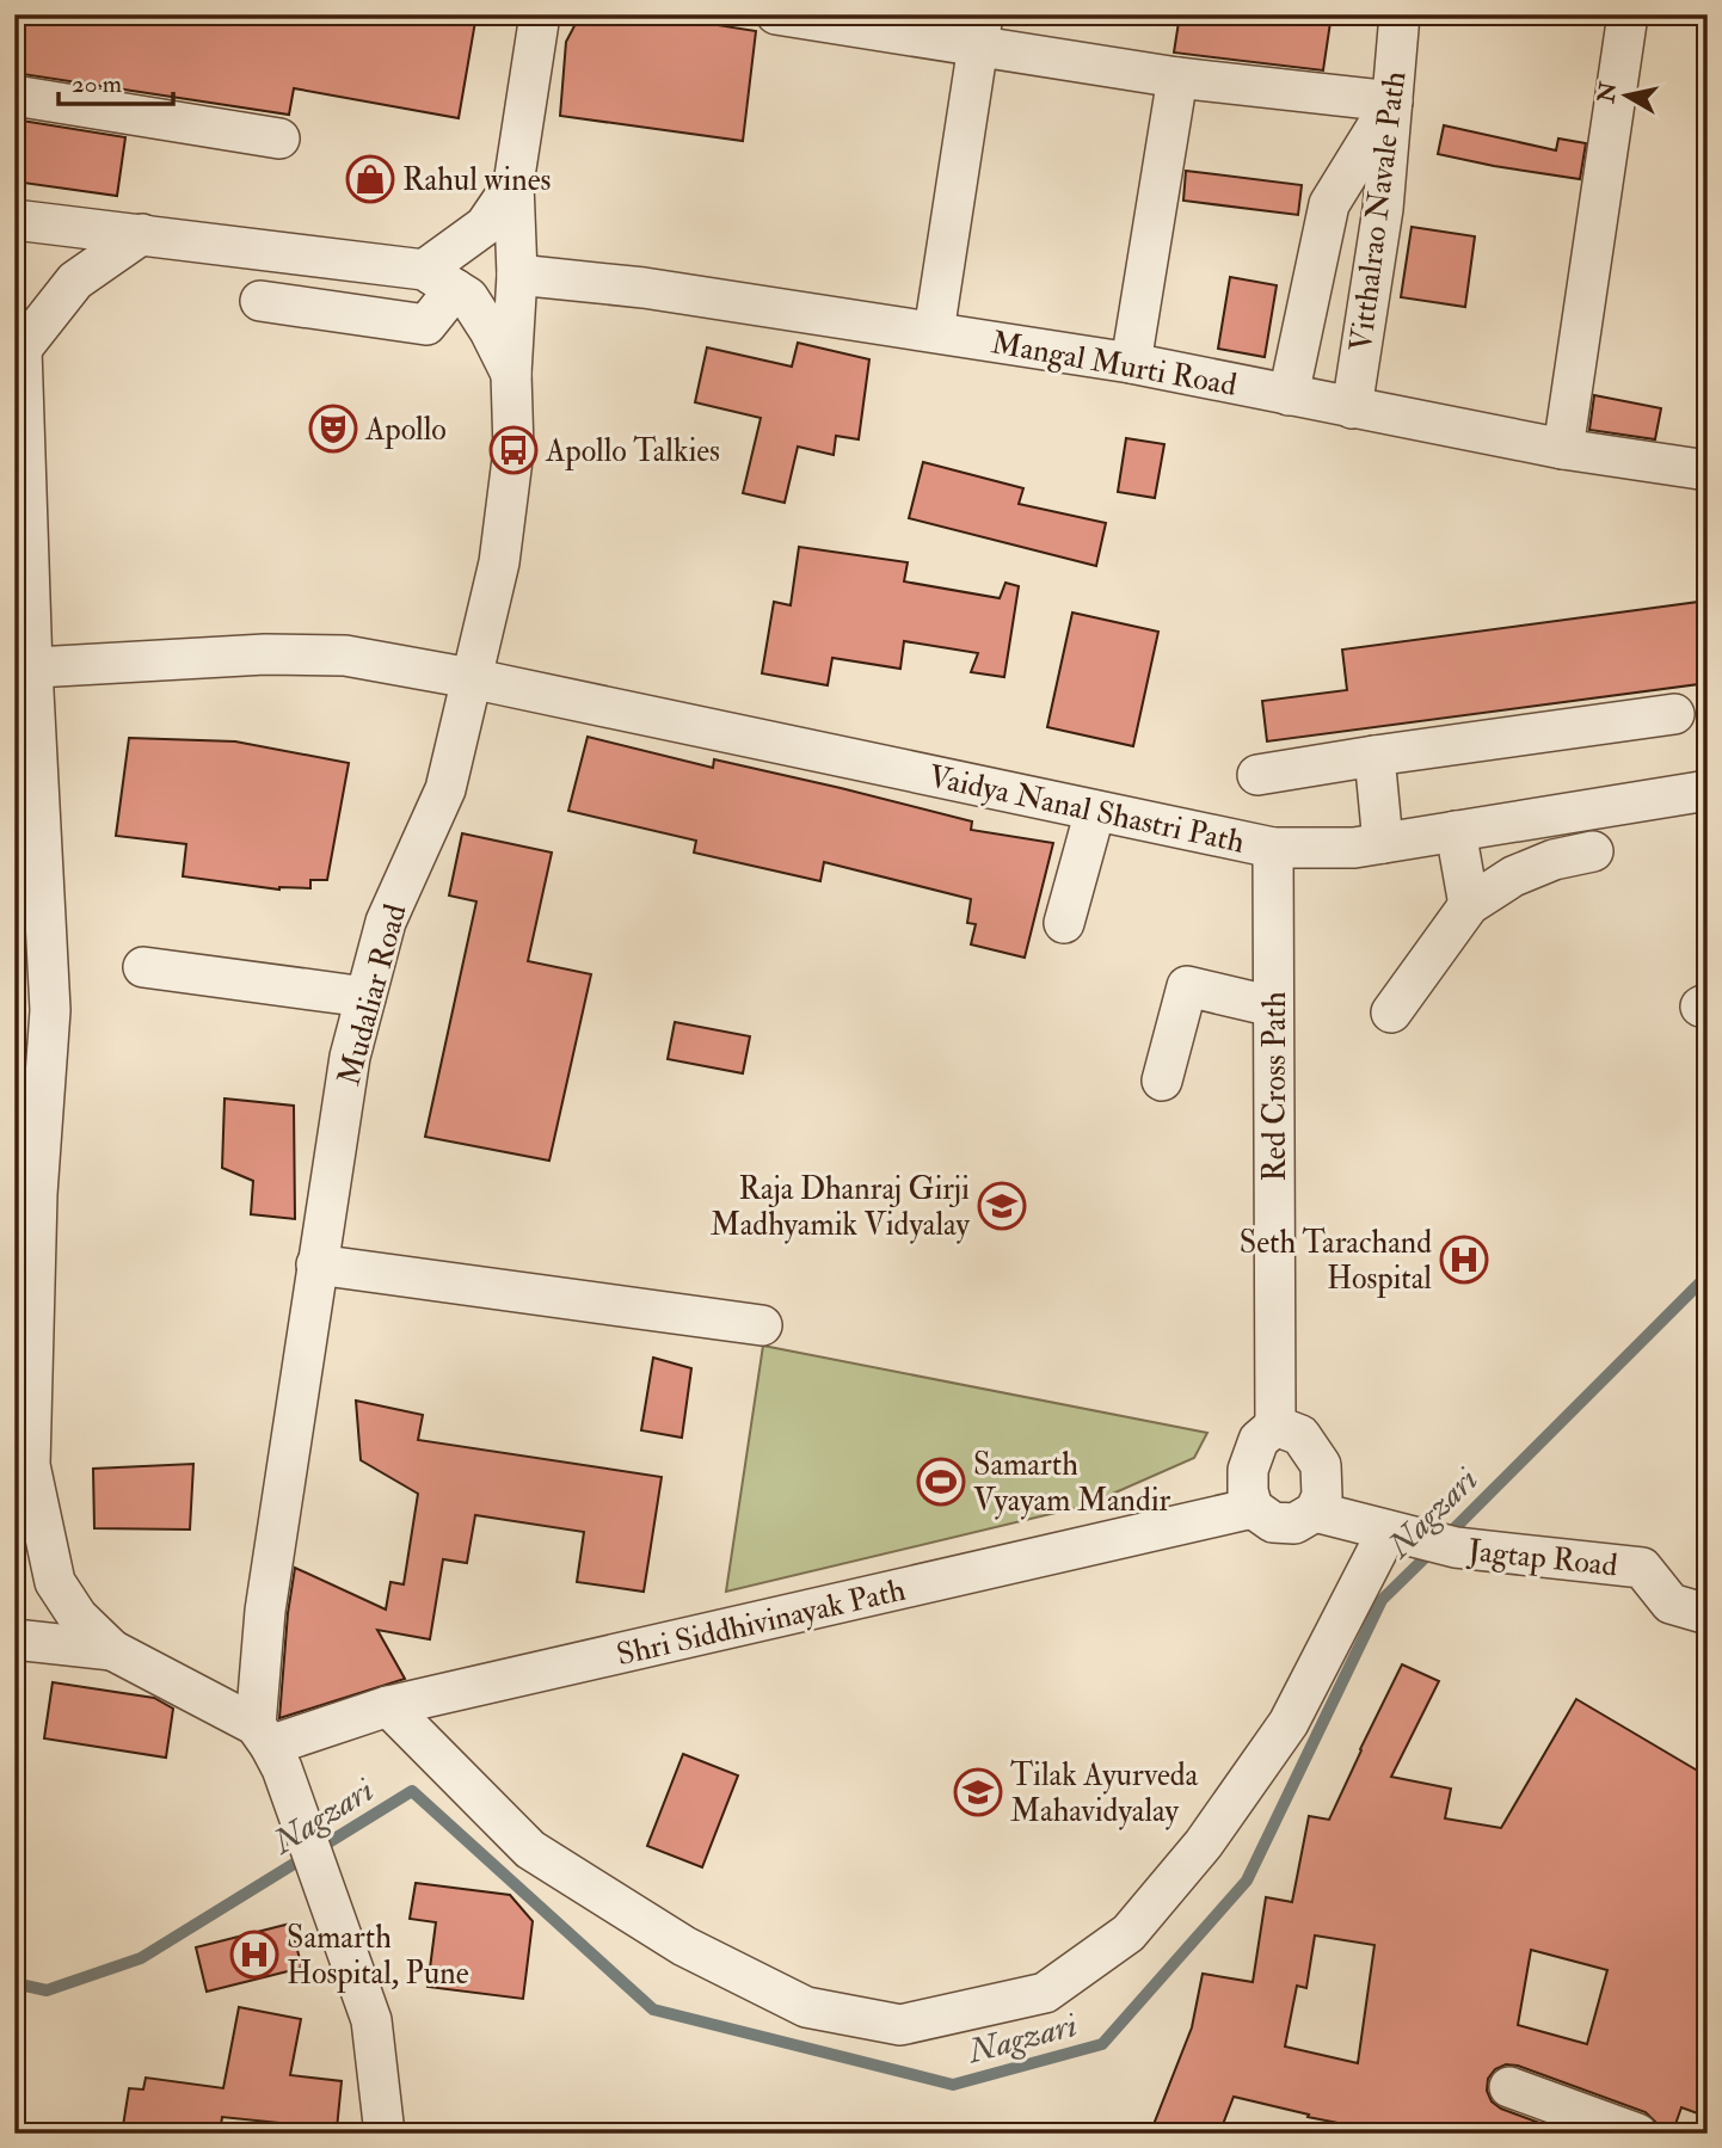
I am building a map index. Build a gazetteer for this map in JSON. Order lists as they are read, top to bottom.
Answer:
{
  "streets": {
    "street": [
      "Vitthalrao Navale Path",
      "Mangal Murti Road",
      "Vaidya Nanal Shastri Path",
      "Mudaliar Road",
      "Red Cross Path",
      "Jagtap Road",
      "Shri Siddhivinayak Path"
    ]
  },
  "crossings": [
    ["Vitthalrao Navale Path", "Mangal Murti Road"],
    ["Mangal Murti Road", "Mudaliar Road"],
    ["Vaidya Nanal Shastri Path", "Mudaliar Road"],
    ["Vaidya Nanal Shastri Path", "Red Cross Path"],
    ["Mudaliar Road", "Shri Siddhivinayak Path"],
    ["Red Cross Path", "Jagtap Road"],
    ["Red Cross Path", "Shri Siddhivinayak Path"],
    ["Jagtap Road", "Shri Siddhivinayak Path"]
  ],
  "water": ["Nagzari"],
  "places": {
    "shop": ["Rahul wines"],
    "theatre": ["Apollo"],
    "bus stop": ["Apollo Talkies"],
    "school or university": ["Raja Dhanraj Girji Madhyamik Vidyalay", "Tilak Ayurveda Mahavidyalay"],
    "hospital": ["Seth Tarachand Hospital", "Samarth Hospital, Pune"],
    "sports": ["Samarth Vyayam Mandir"]
  },
  "scale_bar": "20 m",
  "north": "left"
}
